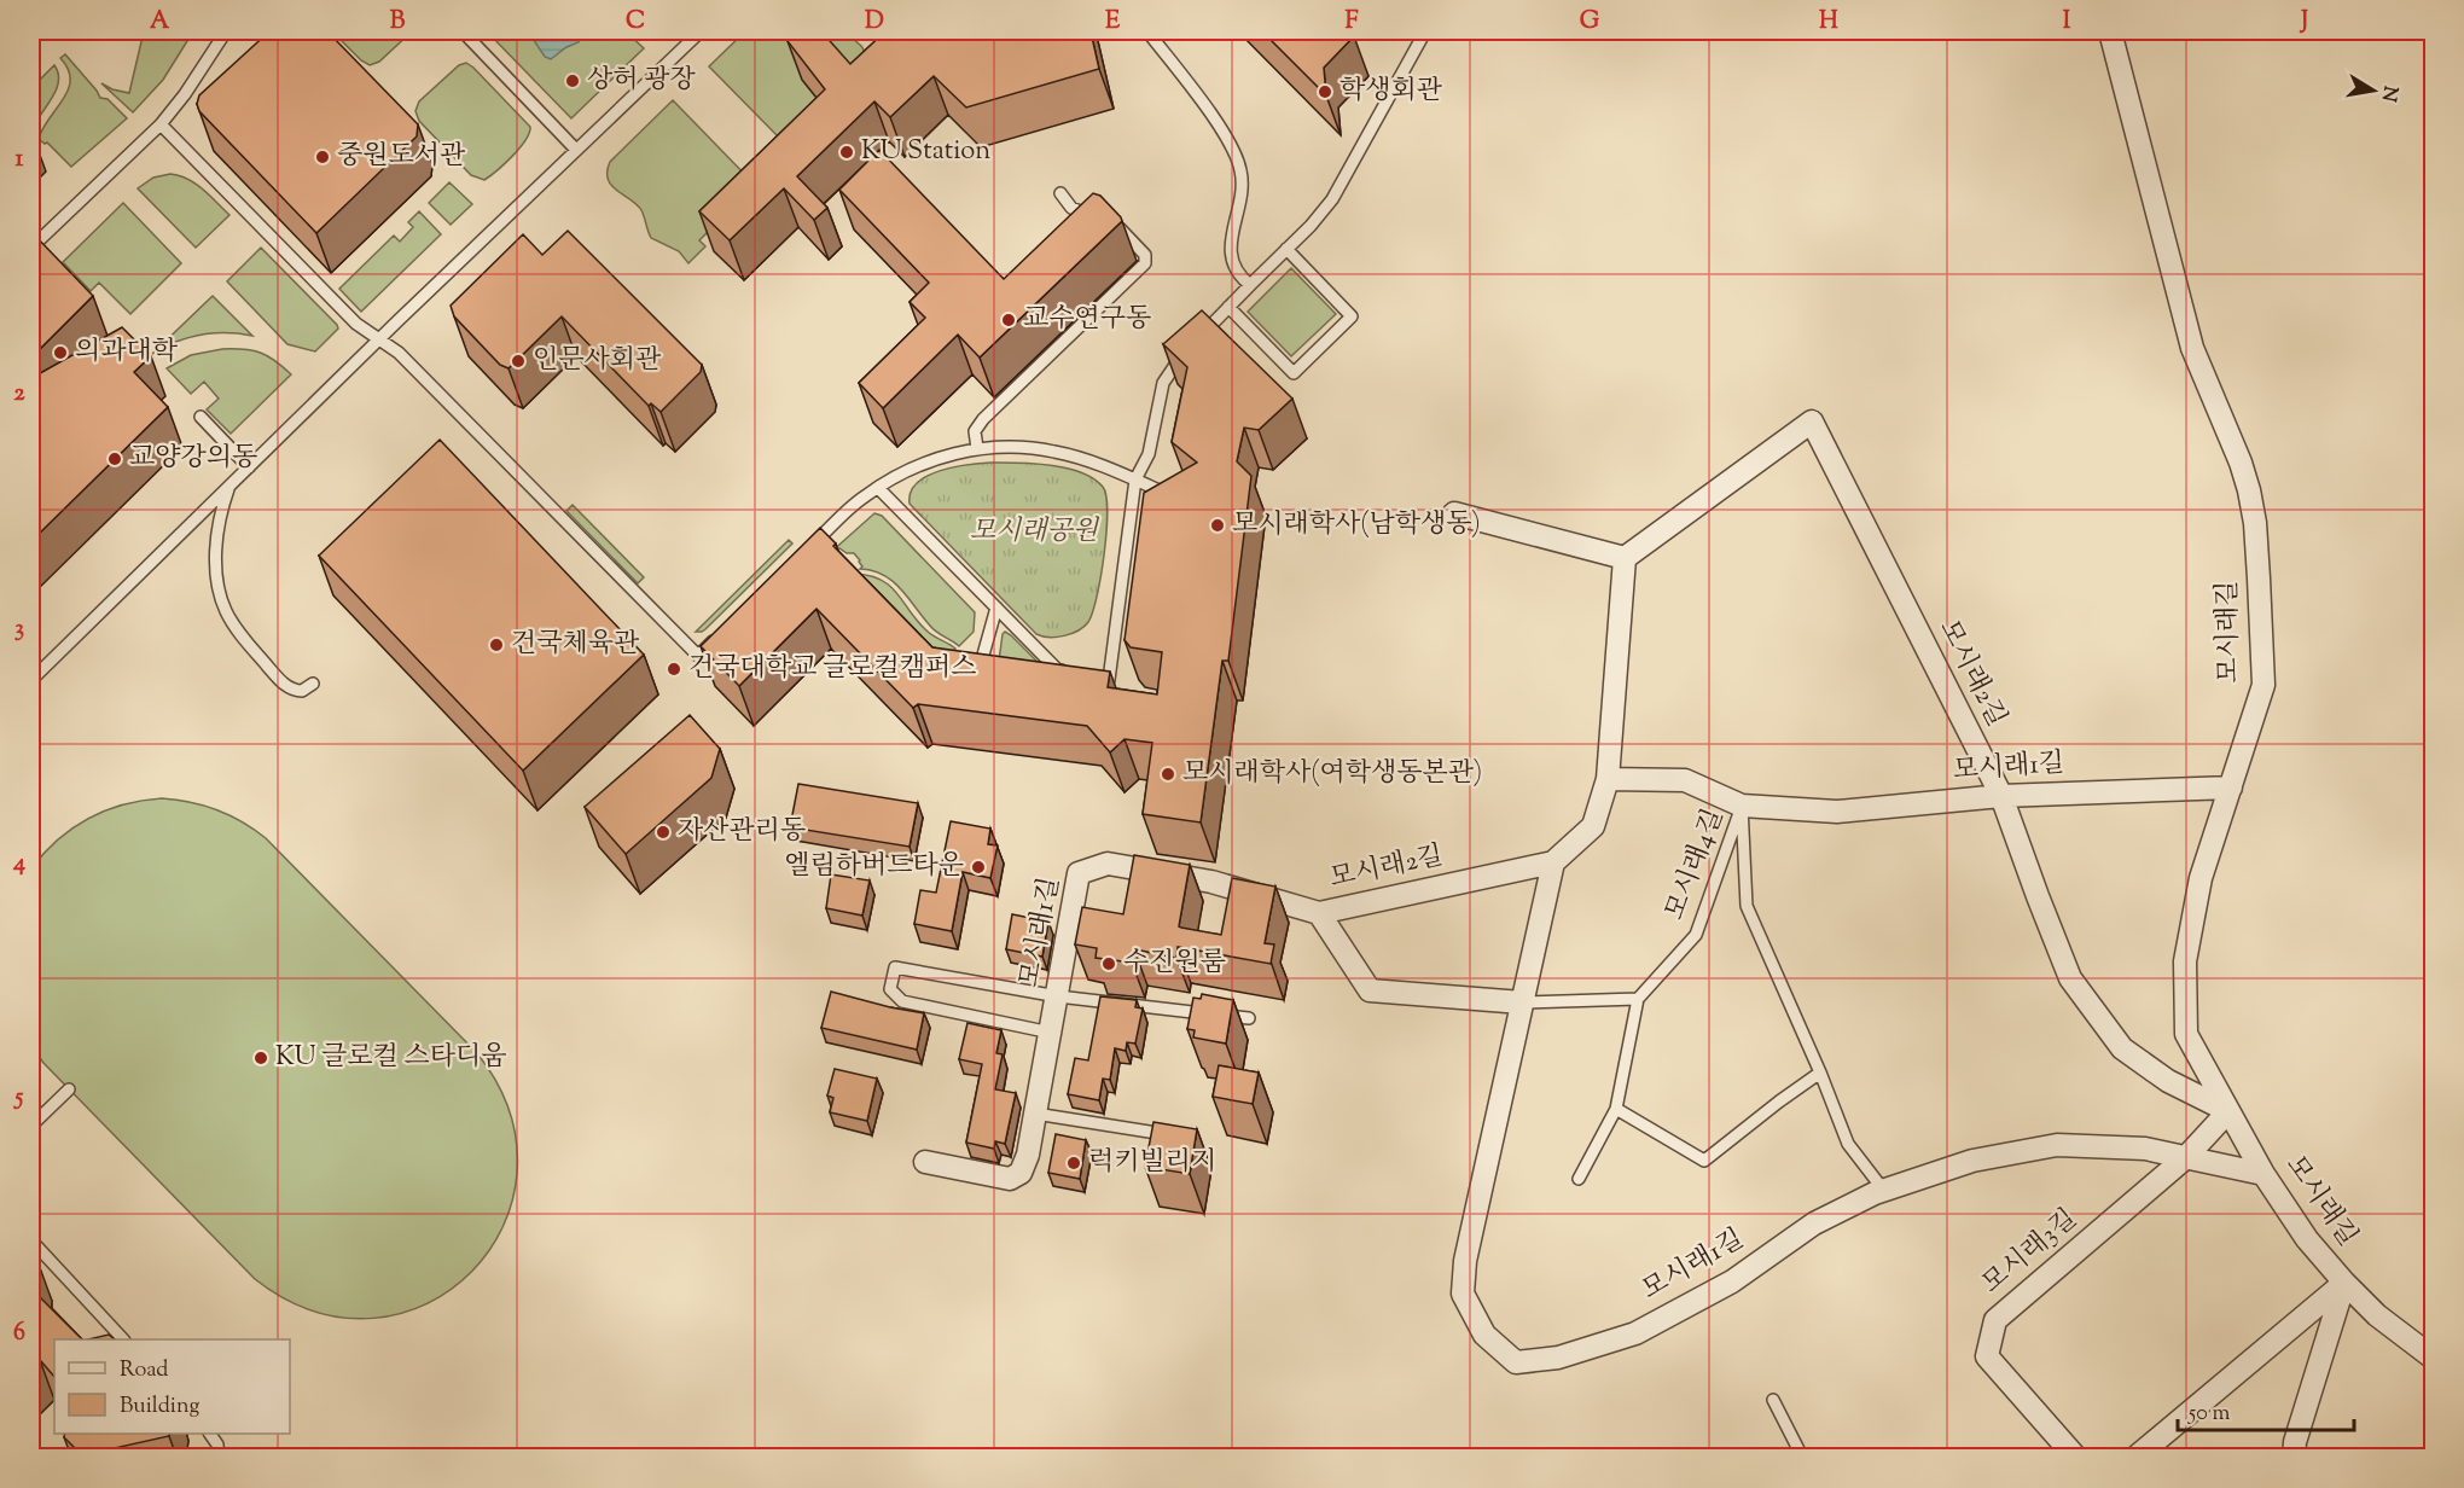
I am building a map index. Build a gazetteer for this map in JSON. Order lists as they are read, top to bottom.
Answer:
{
  "streets": {
    "street": [
      "모시래길",
      "모시래2길",
      "모시래1길",
      "모시래3길"
    ],
    "lane": ["모시래4길"]
  },
  "crossings": [
    ["모시래길", "모시래2길"],
    ["모시래길", "모시래1길"],
    ["모시래길", "모시래3길"],
    ["모시래2길", "모시래1길"],
    ["모시래2길", "모시래3길"],
    ["모시래1길", "모시래4길"],
    ["모시래1길", "모시래3길"]
  ],
  "parks": ["모시래공원"],
  "places": [
    "상허 광장",
    "학생회관",
    "KU Station",
    "중원도서관",
    "교수연구동",
    "의과대학",
    "인문사회관",
    "교양강의동",
    "모시래학사(남학생동)",
    "건국체육관",
    "건국대학교 글로컬캠퍼스",
    "모시래학사(여학생동본관)",
    "자산관리동",
    "엘림하버드타운",
    "수진원룸",
    "KU 글로컬 스타디움",
    "럭키빌리지"
  ],
  "legend": ["Road", "Building"],
  "scale_bar": "50 m",
  "north": "right",
  "grid": {
    "columns": [
      "A",
      "B",
      "C",
      "D",
      "E",
      "F",
      "G",
      "H",
      "I",
      "J"
    ],
    "rows": [
      "1",
      "2",
      "3",
      "4",
      "5",
      "6"
    ]
  }
}
